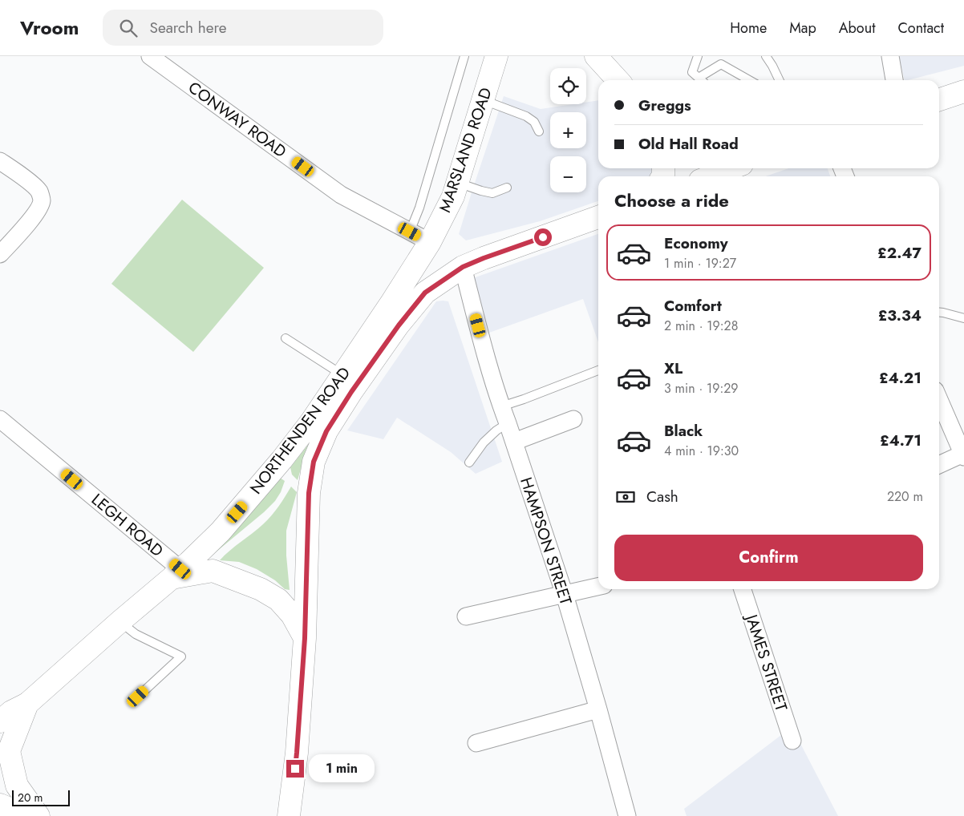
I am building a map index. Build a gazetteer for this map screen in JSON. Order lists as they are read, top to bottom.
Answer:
{
  "streets": {
    "main road": ["MARSLAND ROAD", "NORTHENDEN ROAD"],
    "street": [
      "CONWAY ROAD",
      "LEGH ROAD",
      "HAMPSON STREET",
      "JAMES STREET"
    ]
  },
  "crossings": [
    ["CONWAY ROAD", "MARSLAND ROAD"],
    ["CONWAY ROAD", "NORTHENDEN ROAD"],
    ["MARSLAND ROAD", "NORTHENDEN ROAD"],
    ["NORTHENDEN ROAD", "LEGH ROAD"],
    ["NORTHENDEN ROAD", "HAMPSON STREET"]
  ],
  "scale_bar": "20 m",
  "page": {
    "header": "Vroom",
    "search": "Search here",
    "nav": [
      "Home",
      "Map",
      "About",
      "Contact"
    ],
    "map_buttons": ["+", "−"],
    "banner": ["Greggs", "Old Hall Road"],
    "heading": "Choose a ride",
    "list": [
      {
        "name": "Economy",
        "note": "1 min · 19:27",
        "value": "£2.47"
      },
      {
        "name": "Comfort",
        "note": "2 min · 19:28",
        "value": "£3.34"
      },
      {
        "name": "XL",
        "note": "3 min · 19:29",
        "value": "£4.21"
      },
      {
        "name": "Black",
        "note": "4 min · 19:30",
        "value": "£4.71"
      }
    ],
    "pay": ["Cash", "220 m"],
    "buttons": "Confirm",
    "bubble": "1 min",
    "scale": "20 m"
  }
}
